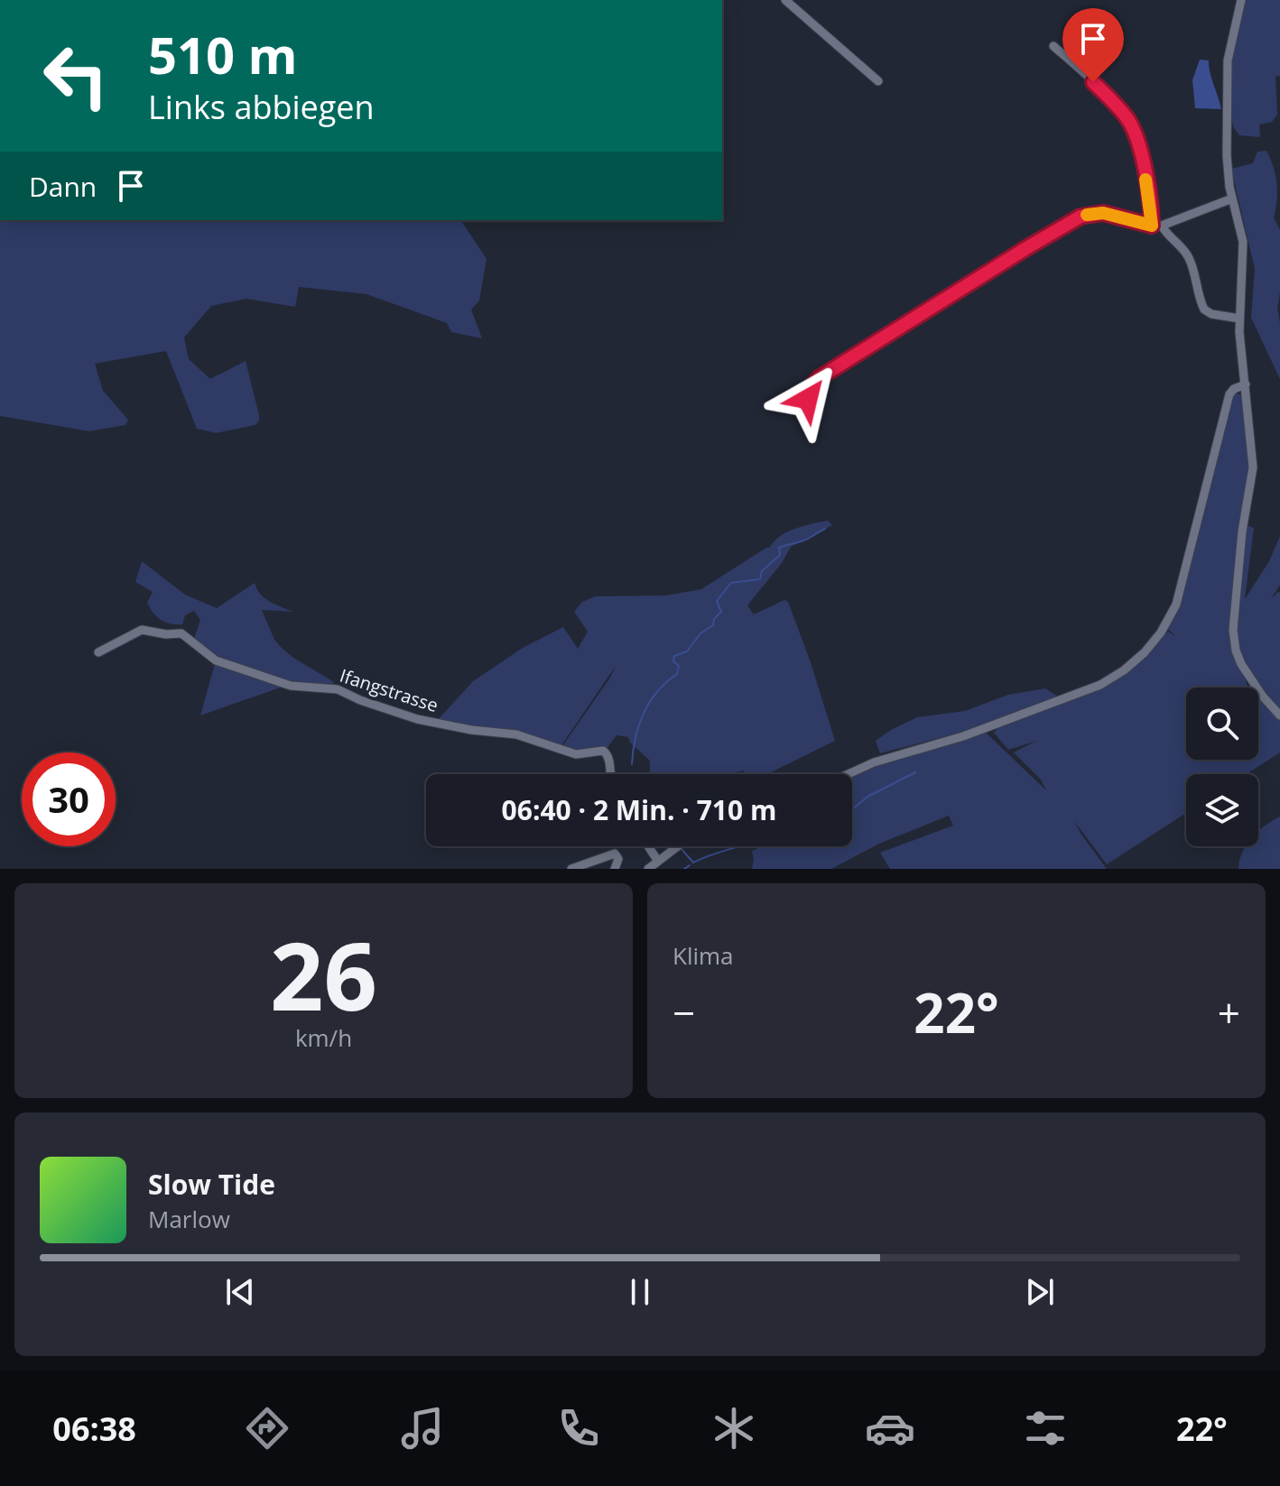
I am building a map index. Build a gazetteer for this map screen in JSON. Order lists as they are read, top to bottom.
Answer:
{
  "streets": {
    "street": ["Ifangstrasse"]
  },
  "page": {
    "turn": ["510 m", "Links abbiegen"],
    "then": "Dann",
    "limit": "30",
    "trip": "06:40 · 2 Min. · 710 m",
    "tile": [
      ["26", "km/h"],
      "Klima"
    ],
    "heat": ["−", "22°", "+"],
    "song": ["Slow Tide", "Marlow"],
    "tabs": ["06:38", "22°"]
  }
}
